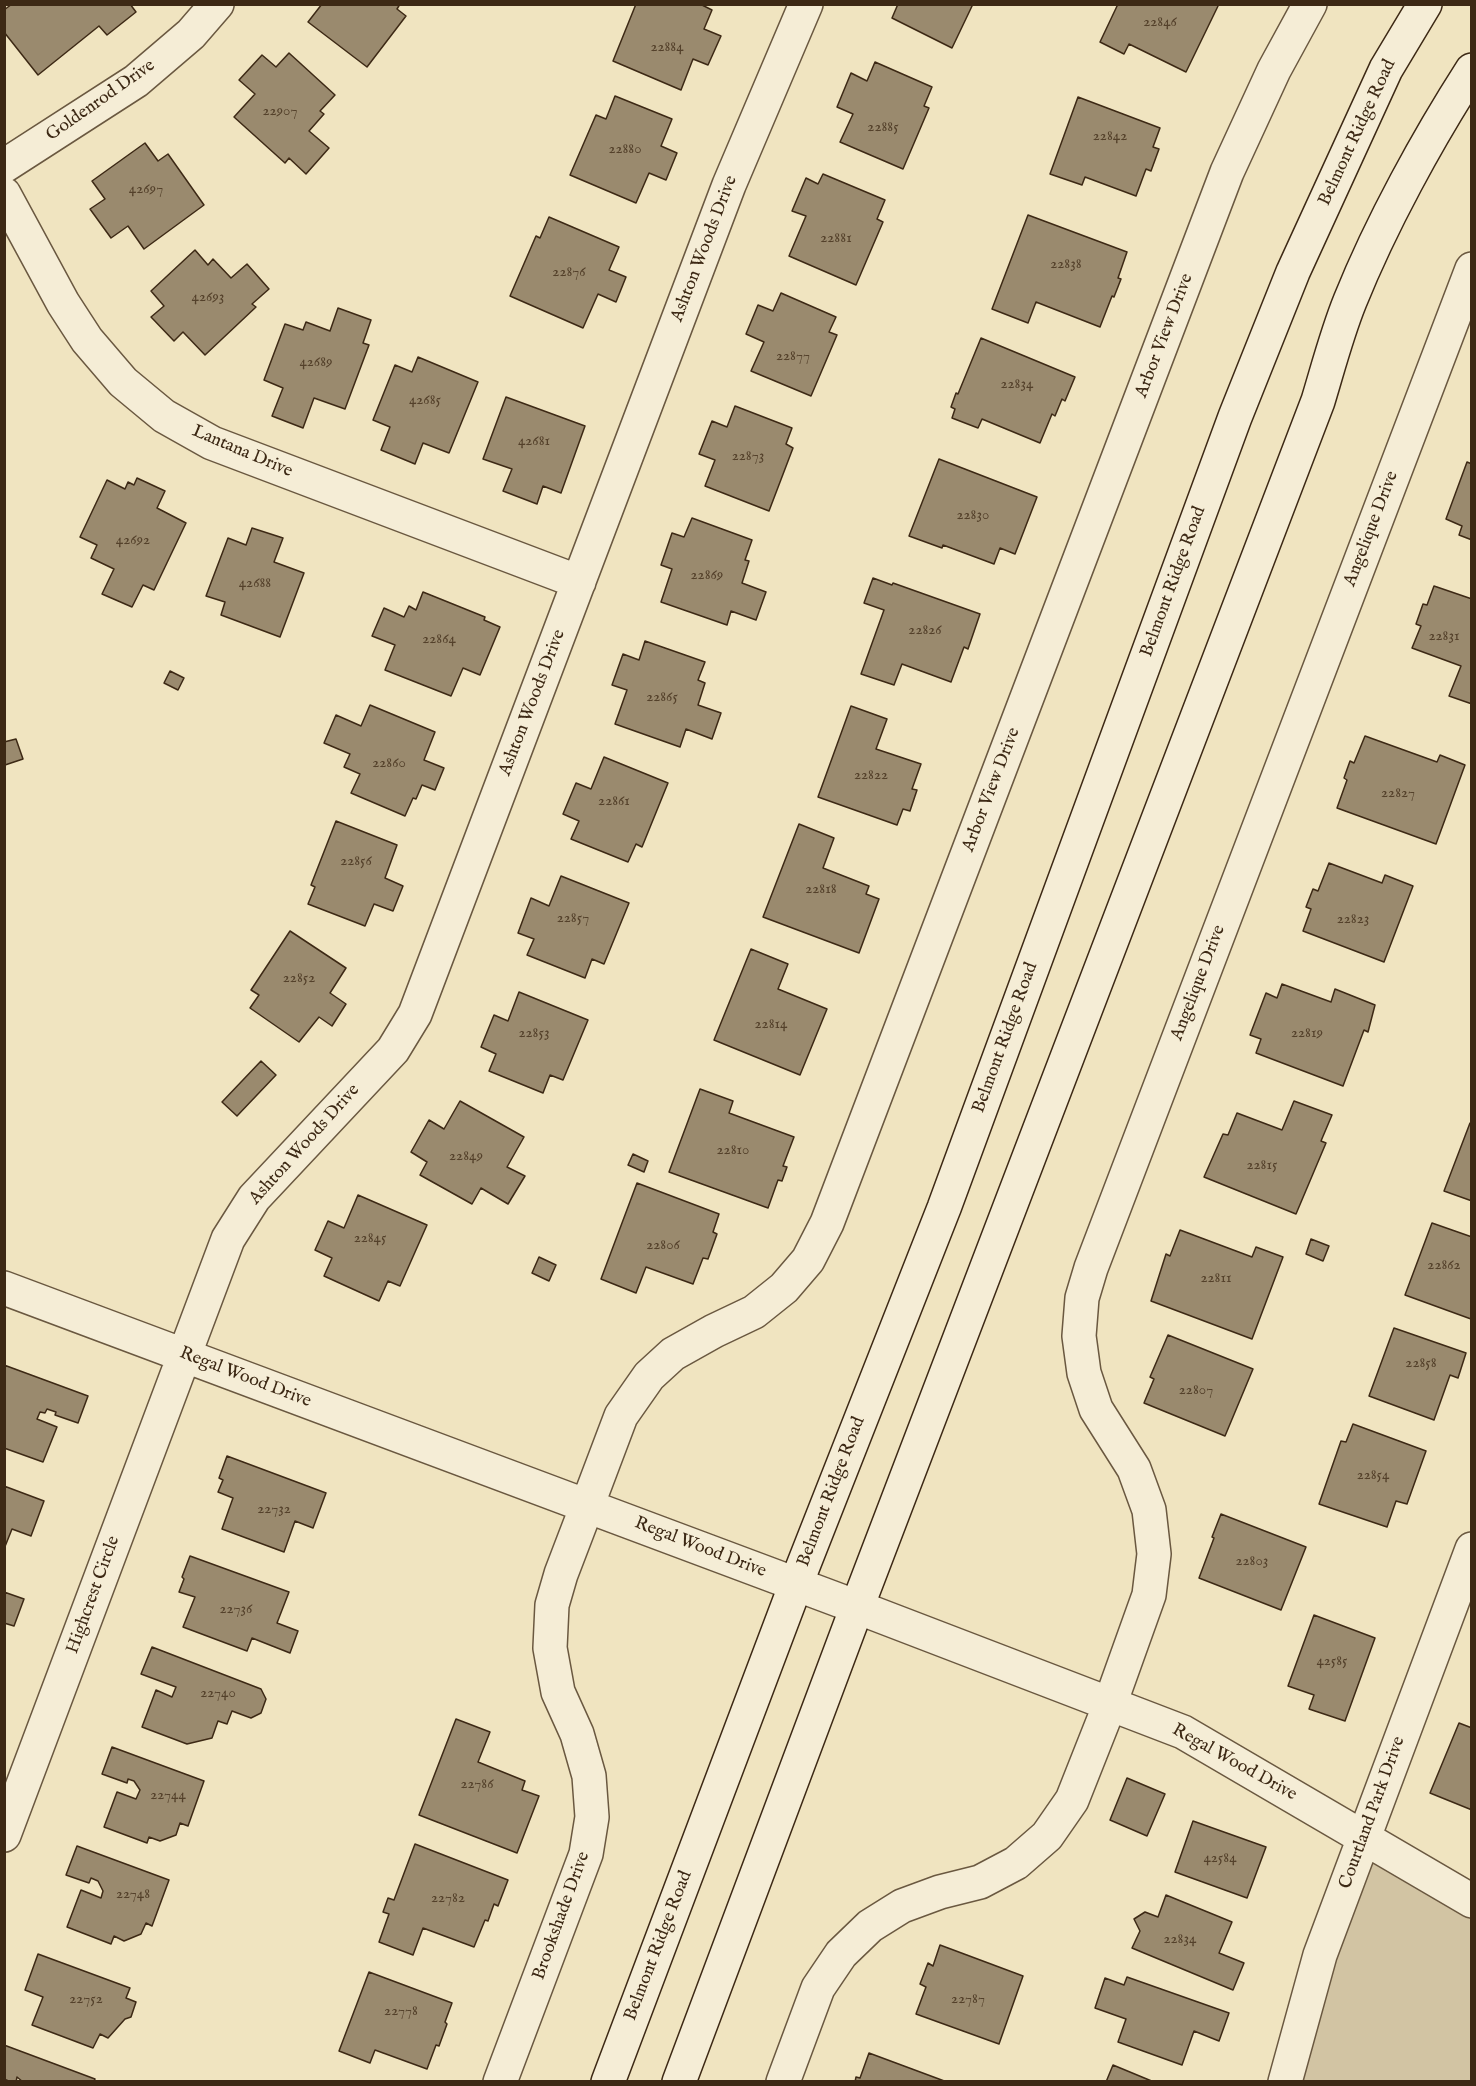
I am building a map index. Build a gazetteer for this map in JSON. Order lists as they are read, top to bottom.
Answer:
{
  "streets": {
    "street": [
      "Goldenrod Drive",
      "Belmont Ridge Road",
      "Ashton Woods Drive",
      "Arbor View Drive",
      "Lantana Drive",
      "Angelique Drive",
      "Regal Wood Drive",
      "Highcrest Circle",
      "Courtland Park Drive",
      "Brookshade Drive"
    ]
  },
  "crossings": [
    ["Belmont Ridge Road", "Regal Wood Drive"],
    ["Ashton Woods Drive", "Lantana Drive"],
    ["Ashton Woods Drive", "Regal Wood Drive"],
    ["Ashton Woods Drive", "Highcrest Circle"],
    ["Arbor View Drive", "Regal Wood Drive"],
    ["Arbor View Drive", "Brookshade Drive"],
    ["Angelique Drive", "Regal Wood Drive"],
    ["Regal Wood Drive", "Highcrest Circle"],
    ["Regal Wood Drive", "Courtland Park Drive"],
    ["Regal Wood Drive", "Brookshade Drive"]
  ],
  "house_numbers": [
    "22846",
    "22884",
    "22907",
    "22885",
    "22842",
    "22880",
    "42697",
    "22881",
    "22838",
    "22876",
    "42693",
    "22877",
    "42689",
    "22834",
    "42685",
    "42681",
    "22873",
    "22830",
    "42692",
    "22869",
    "42688",
    "22826",
    "22831",
    "22864",
    "22865",
    "22860",
    "22822",
    "22827",
    "22861",
    "22856",
    "22818",
    "22857",
    "22823",
    "22852",
    "22814",
    "22853",
    "22819",
    "22810",
    "22849",
    "22815",
    "22845",
    "22806",
    "22862",
    "22811",
    "22858",
    "22807",
    "22854",
    "22732",
    "22803",
    "22736",
    "42585",
    "22740",
    "22786",
    "22744",
    "42584",
    "22748",
    "22782",
    "22834",
    "22752",
    "22787",
    "22778"
  ]
}
